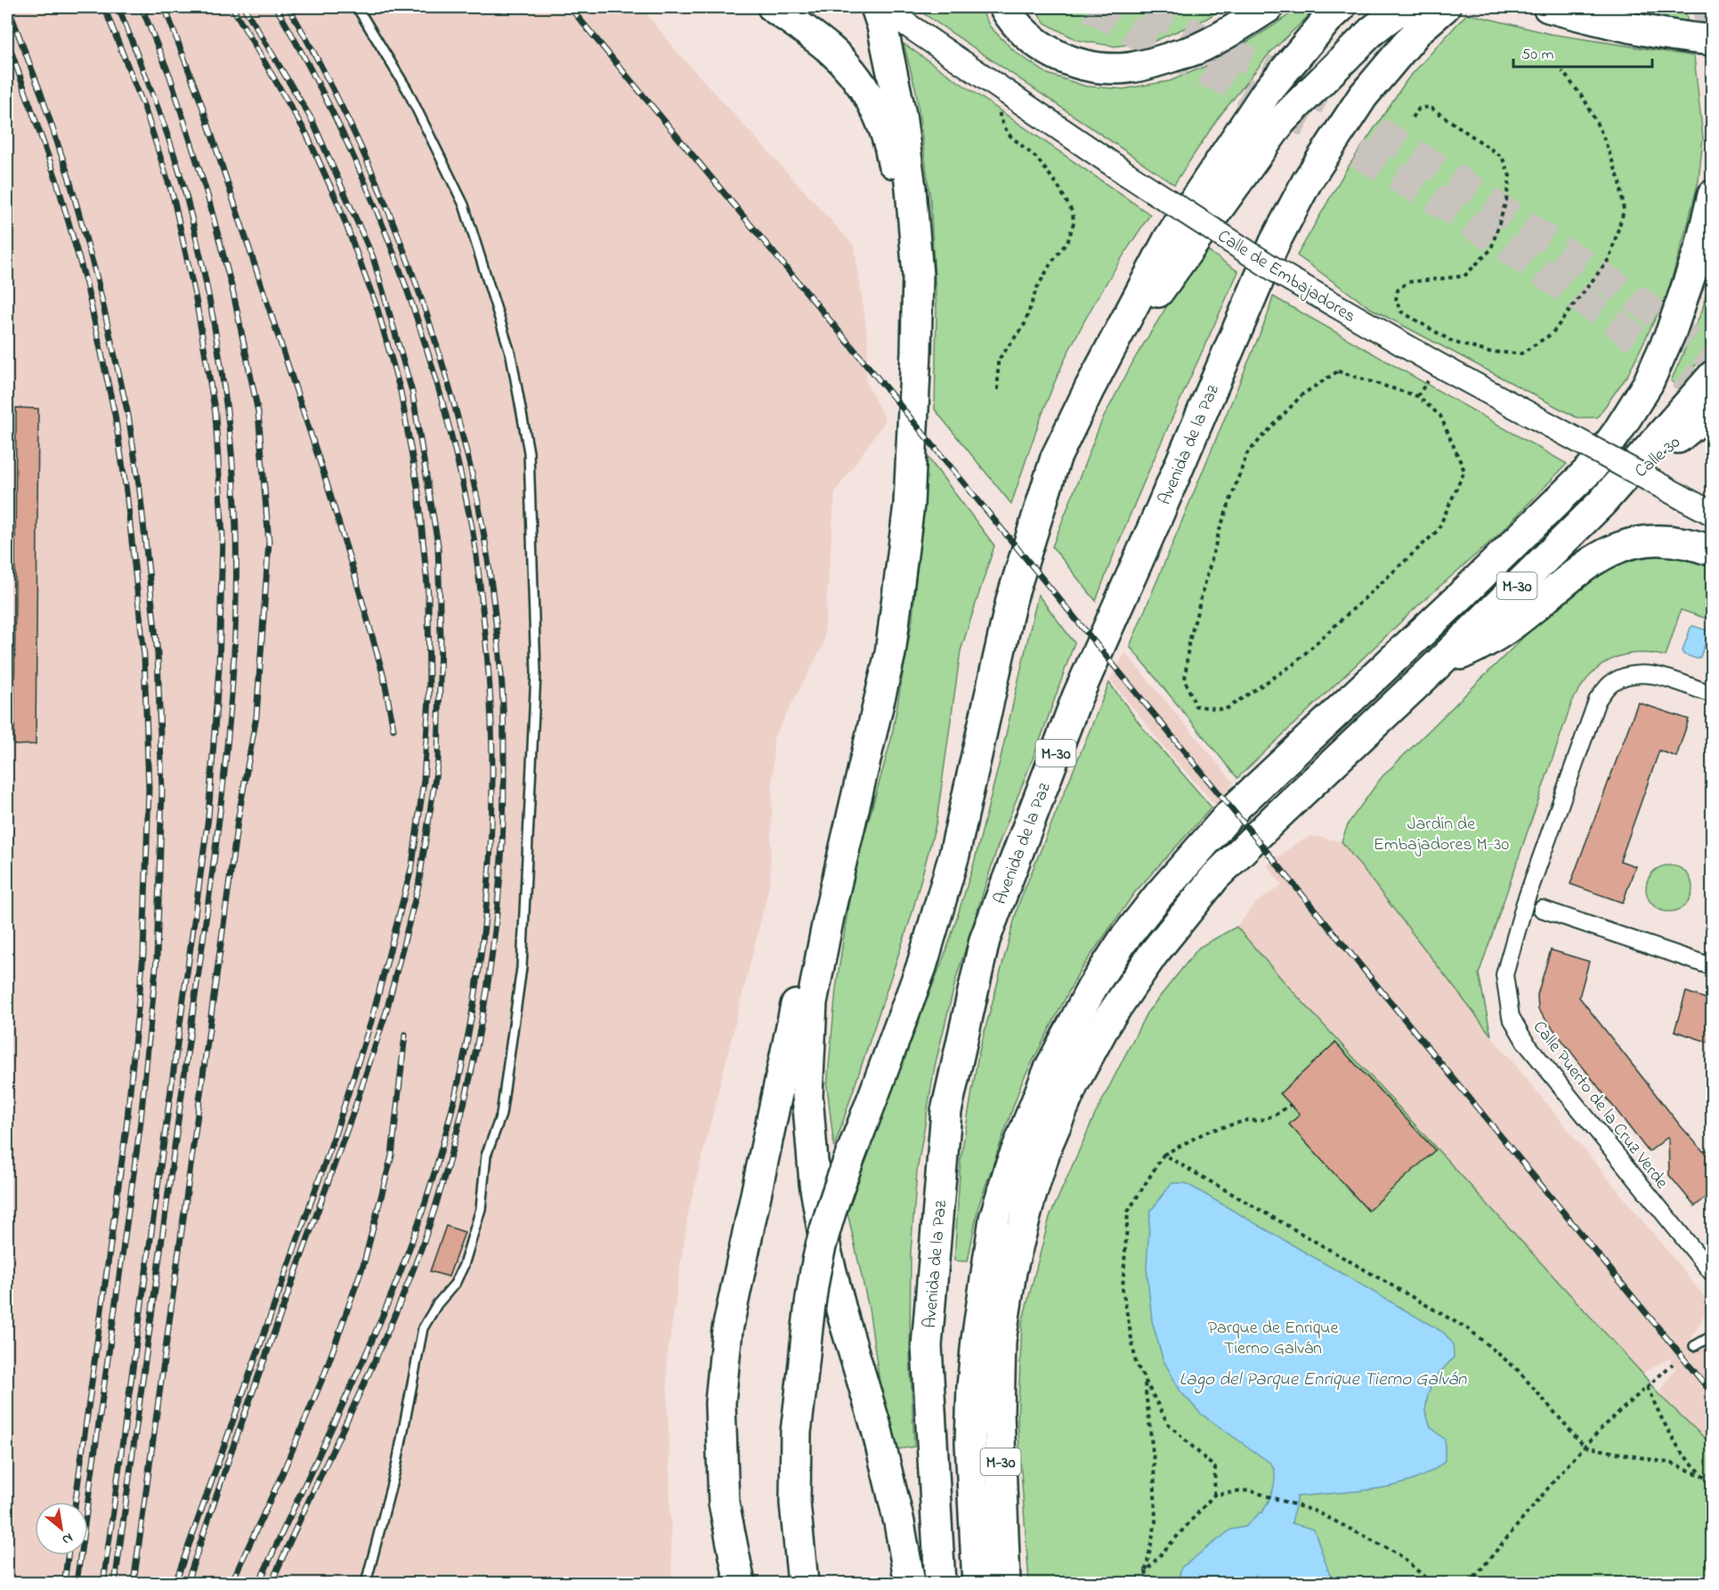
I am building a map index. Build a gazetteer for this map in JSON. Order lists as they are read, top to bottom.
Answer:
{
  "streets": {
    "highway": ["Avenida de la Paz", "Calle 30", "M-30"],
    "main road": ["Calle de Embajadores"],
    "street": ["Calle Puerto de la Cruz Verde"]
  },
  "crossings": [
    ["Calle 30", "M-30"]
  ],
  "water": ["Lago del Parque Enrique Tierno Galván"],
  "parks": ["Jardín de Embajadores M-30", "Parque de Enrique Tierno Galván"],
  "scale_bar": "50 m",
  "north": "bottom right"
}
